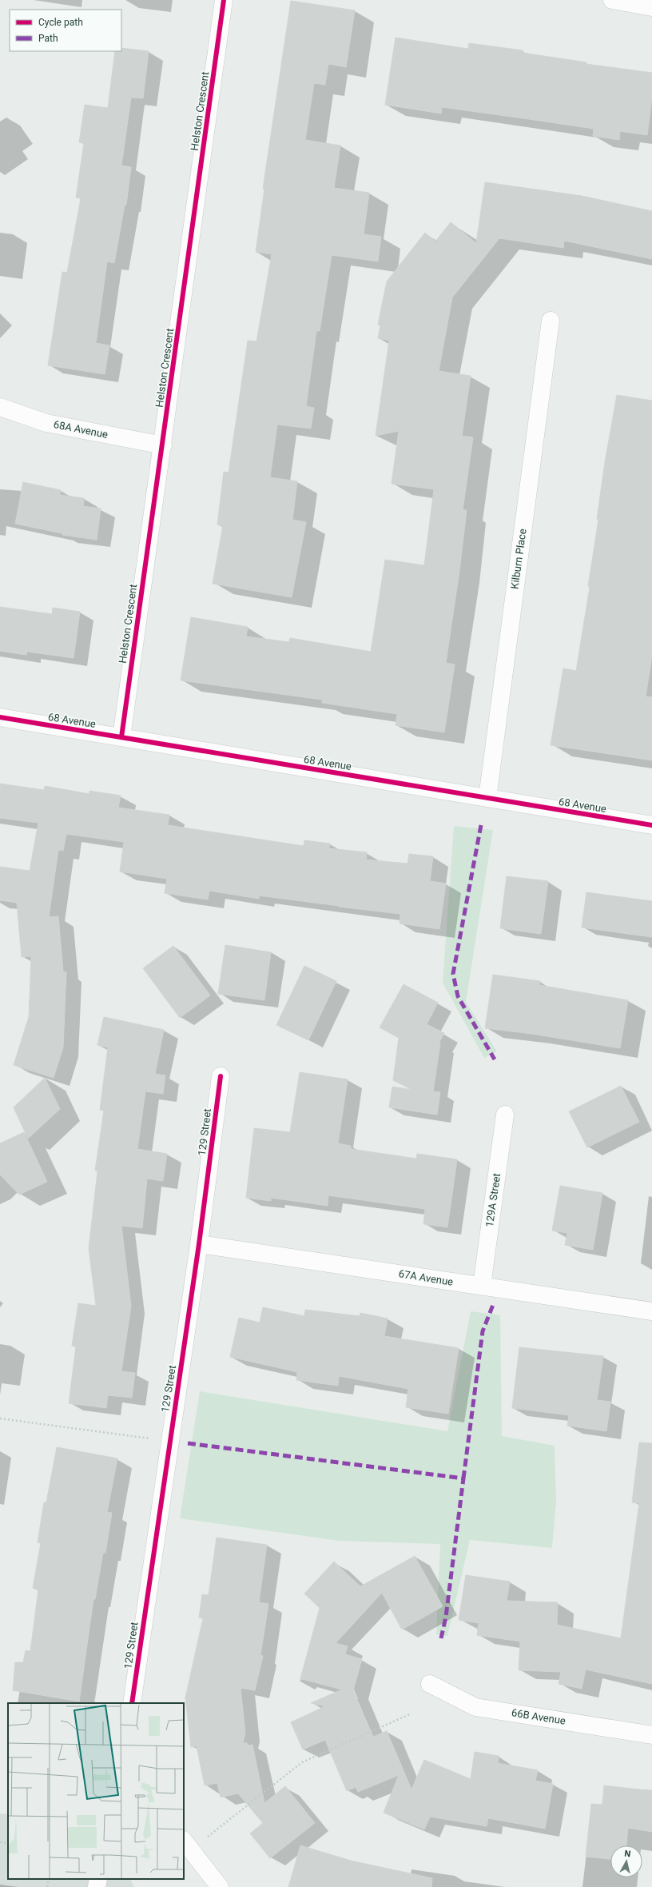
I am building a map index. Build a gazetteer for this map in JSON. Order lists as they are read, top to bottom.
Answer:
{
  "streets": {
    "street": [
      "Helston Crescent",
      "68A Avenue",
      "Kilburn Place",
      "68 Avenue",
      "129 Street",
      "129A Street",
      "67A Avenue",
      "66B Avenue"
    ]
  },
  "crossings": [
    ["Helston Crescent", "68A Avenue"],
    ["Helston Crescent", "68 Avenue"],
    ["Kilburn Place", "68 Avenue"],
    ["129 Street", "67A Avenue"],
    ["129A Street", "67A Avenue"]
  ],
  "legend": ["Cycle path", "Path"],
  "north": "top"
}
